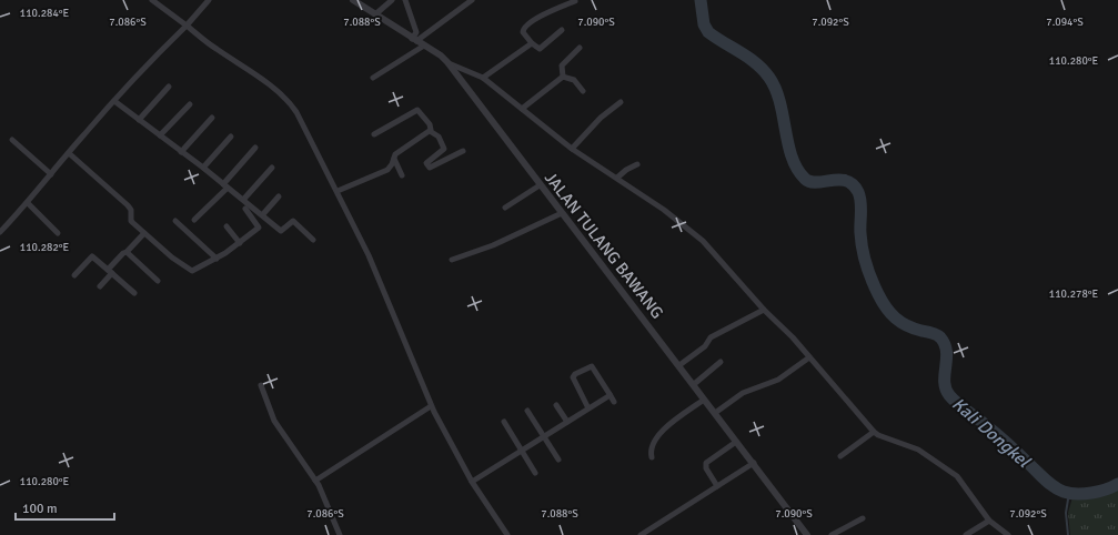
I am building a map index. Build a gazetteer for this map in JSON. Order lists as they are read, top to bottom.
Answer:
{
  "streets": {
    "street": ["JALAN TULANG BAWANG"]
  },
  "water": ["Kali Dongkel"],
  "scale_bar": "100 m",
  "coordinates": [
    "110.284°E",
    "7.086°S",
    "7.088°S",
    "7.092°S",
    "7.094°S",
    "7.090°S",
    "110.280°E",
    "110.282°E",
    "110.278°E"
  ]
}
